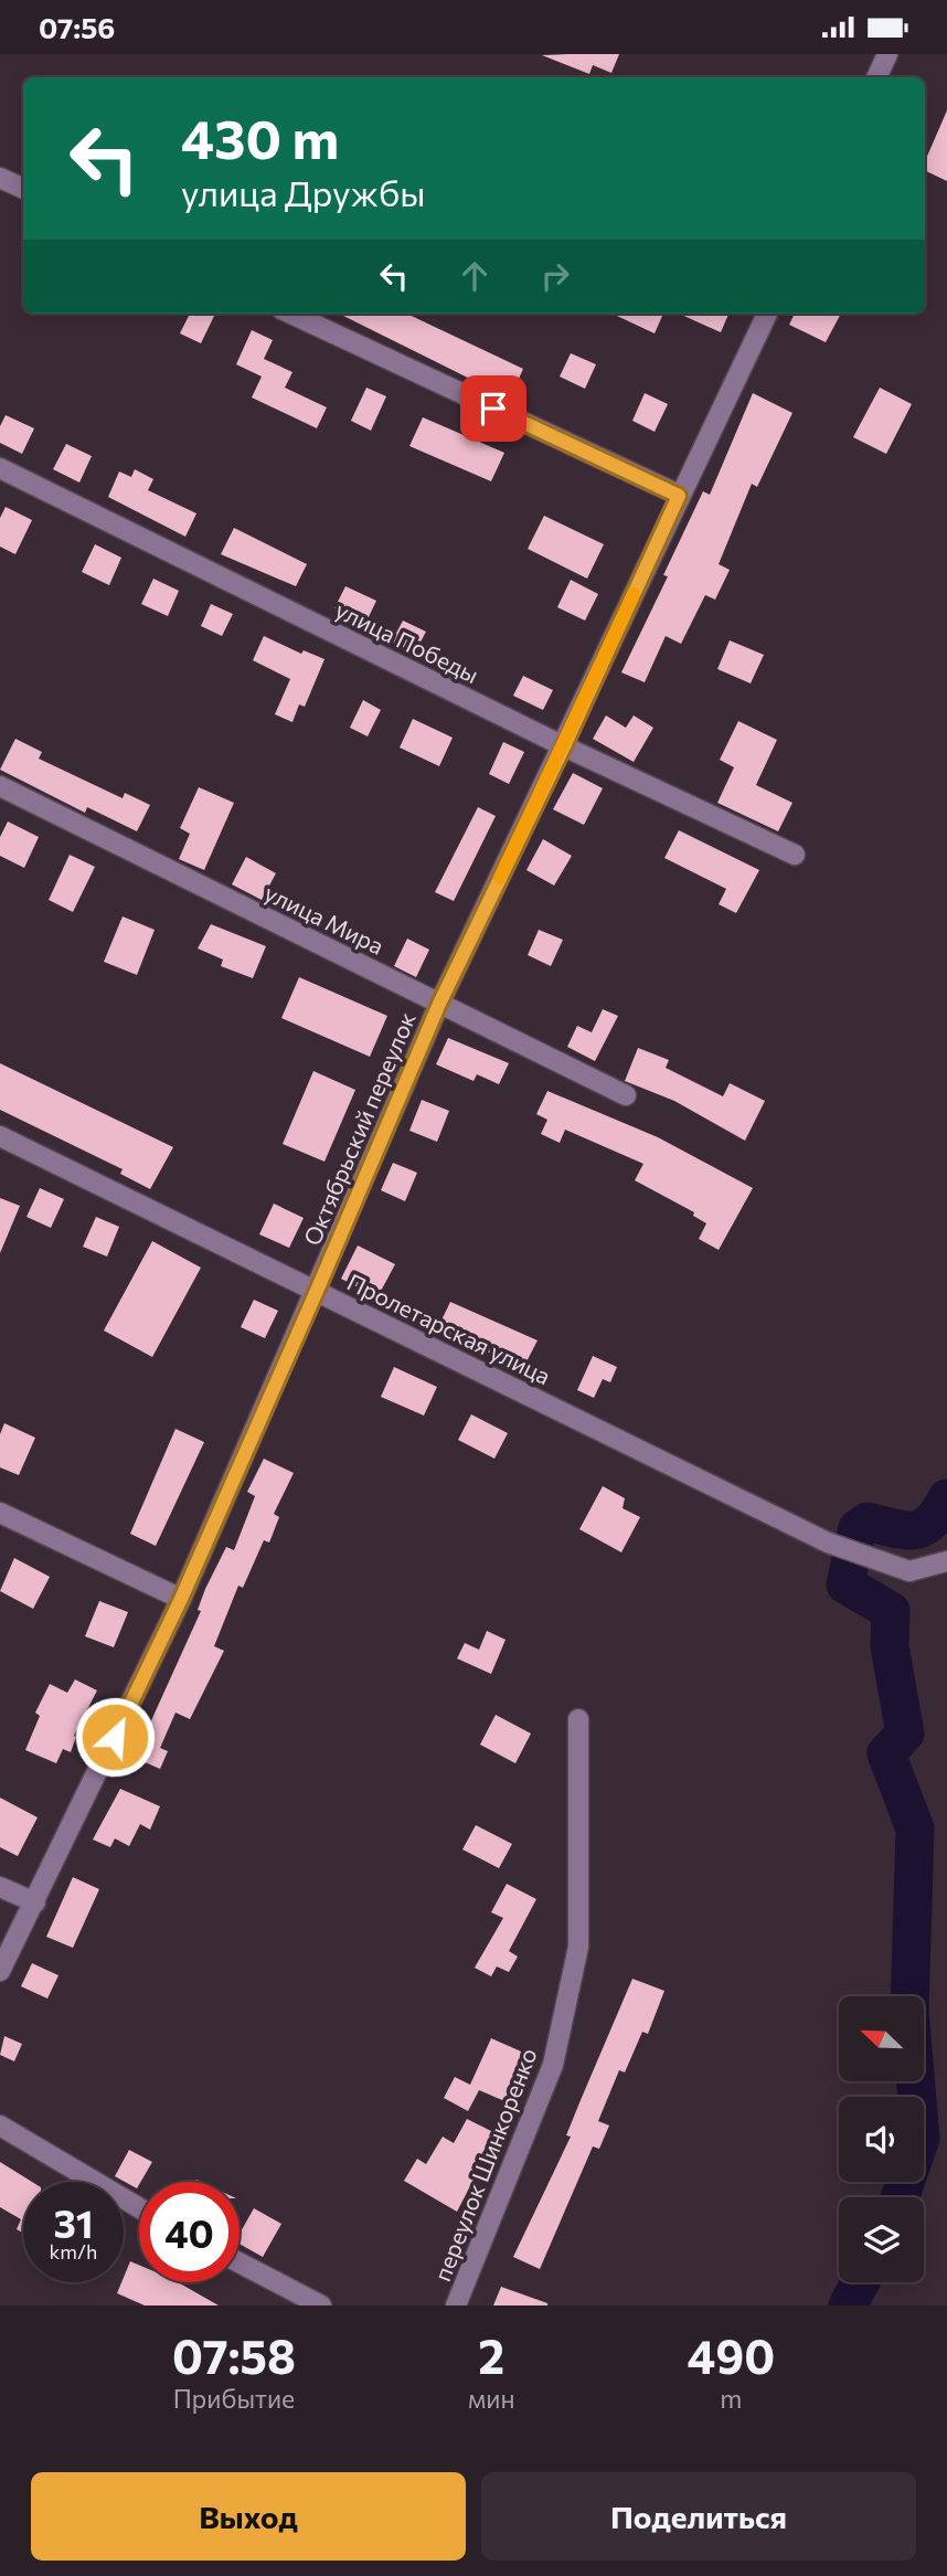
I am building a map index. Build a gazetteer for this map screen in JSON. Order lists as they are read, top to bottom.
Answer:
{
  "streets": {
    "street": [
      "улица Победы",
      "улица Мира",
      "Октябрьский переулок",
      "Пролетарская улица",
      "переулок Шинкоренко"
    ]
  },
  "crossings": [
    ["улица Победы", "Октябрьский переулок"],
    ["улица Мира", "Октябрьский переулок"],
    ["Октябрьский переулок", "Пролетарская улица"]
  ],
  "north": "top left",
  "page": {
    "status": "07:56",
    "turn": ["430 m", "улица Дружбы"],
    "speed": "31 km/h",
    "limit": "40",
    "eta": [
      "07:58",
      "Прибытие",
      "2",
      "мин",
      "490",
      "m"
    ],
    "buttons": ["Выход", "Поделиться"]
  }
}
